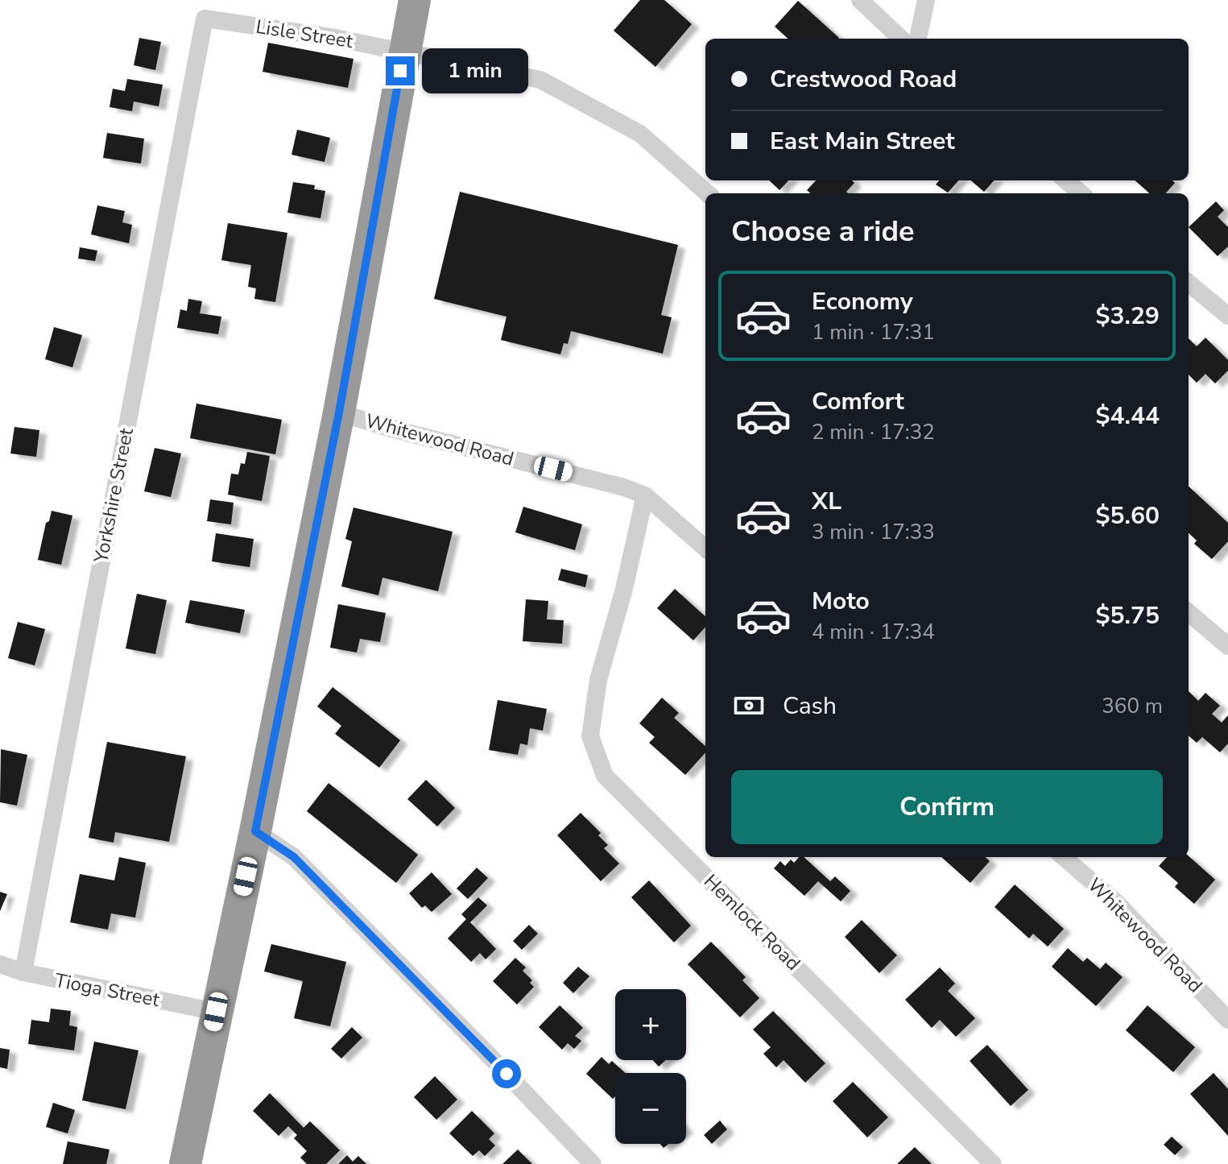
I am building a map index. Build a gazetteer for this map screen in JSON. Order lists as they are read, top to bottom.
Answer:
{
  "streets": {
    "street": [
      "Lisle Street",
      "Whitewood Road",
      "Yorkshire Street",
      "Hemlock Road",
      "Tioga Street"
    ]
  },
  "crossings": [
    ["Lisle Street", "Yorkshire Street"],
    ["Whitewood Road", "Hemlock Road"],
    ["Yorkshire Street", "Tioga Street"]
  ],
  "page": {
    "banner": ["Crestwood Road", "East Main Street"],
    "bubble": "1 min",
    "heading": "Choose a ride",
    "list": [
      {
        "name": "Economy",
        "note": "1 min · 17:31",
        "value": "$3.29"
      },
      {
        "name": "Comfort",
        "note": "2 min · 17:32",
        "value": "$4.44"
      },
      {
        "name": "XL",
        "note": "3 min · 17:33",
        "value": "$5.60"
      },
      {
        "name": "Moto",
        "note": "4 min · 17:34",
        "value": "$5.75"
      }
    ],
    "pay": ["Cash", "360 m"],
    "buttons": "Confirm",
    "map_buttons": ["+", "−"]
  }
}
